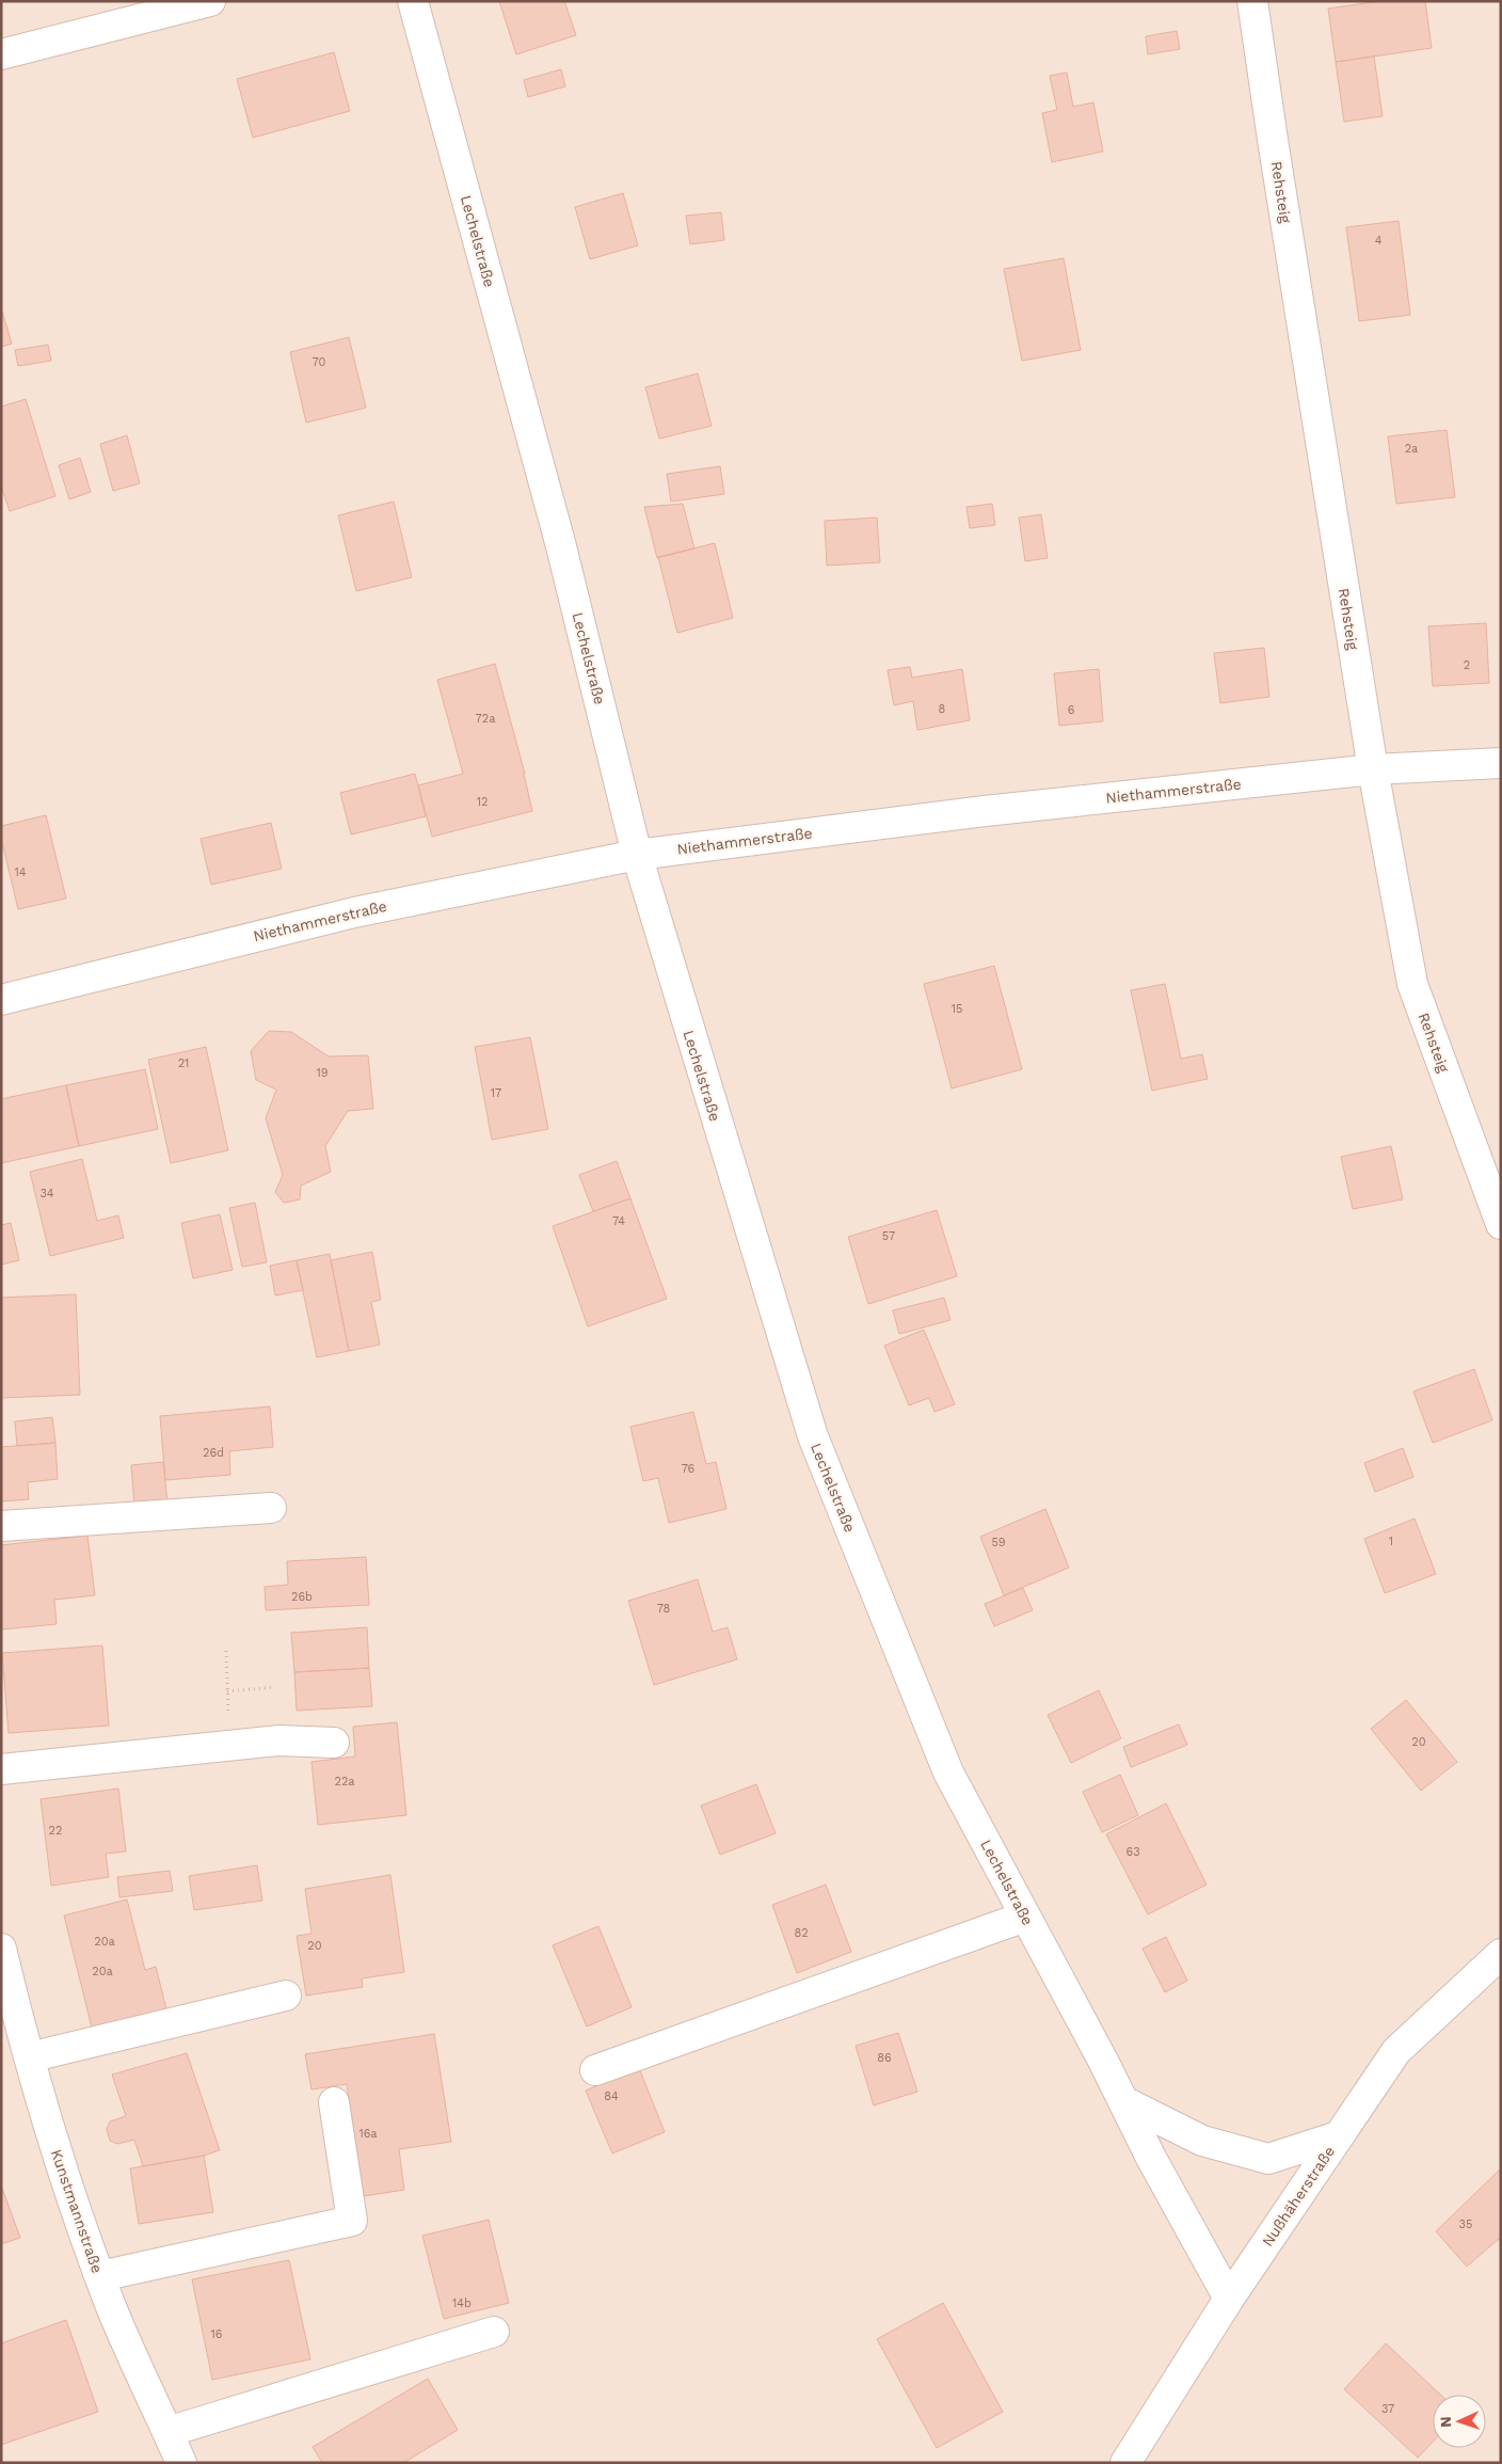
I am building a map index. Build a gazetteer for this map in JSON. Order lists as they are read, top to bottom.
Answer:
{
  "streets": {
    "street": [
      "Rehsteig",
      "Lechelstraße",
      "Niethammerstraße",
      "Nußhäherstraße",
      "Kunstmannstraße"
    ]
  },
  "crossings": [
    ["Rehsteig", "Niethammerstraße"],
    ["Lechelstraße", "Niethammerstraße"],
    ["Lechelstraße", "Nußhäherstraße"]
  ],
  "house_numbers": [
    "4",
    "70",
    "2a",
    "2",
    "8",
    "6",
    "72a",
    "12",
    "14",
    "15",
    "21",
    "19",
    "17",
    "34",
    "74",
    "57",
    "26d",
    "76",
    "1",
    "59",
    "26b",
    "78",
    "20",
    "22a",
    "22",
    "63",
    "82",
    "20a",
    "20",
    "20a",
    "86",
    "84",
    "16a",
    "35",
    "14b",
    "16",
    "37"
  ],
  "north": "left"
}
